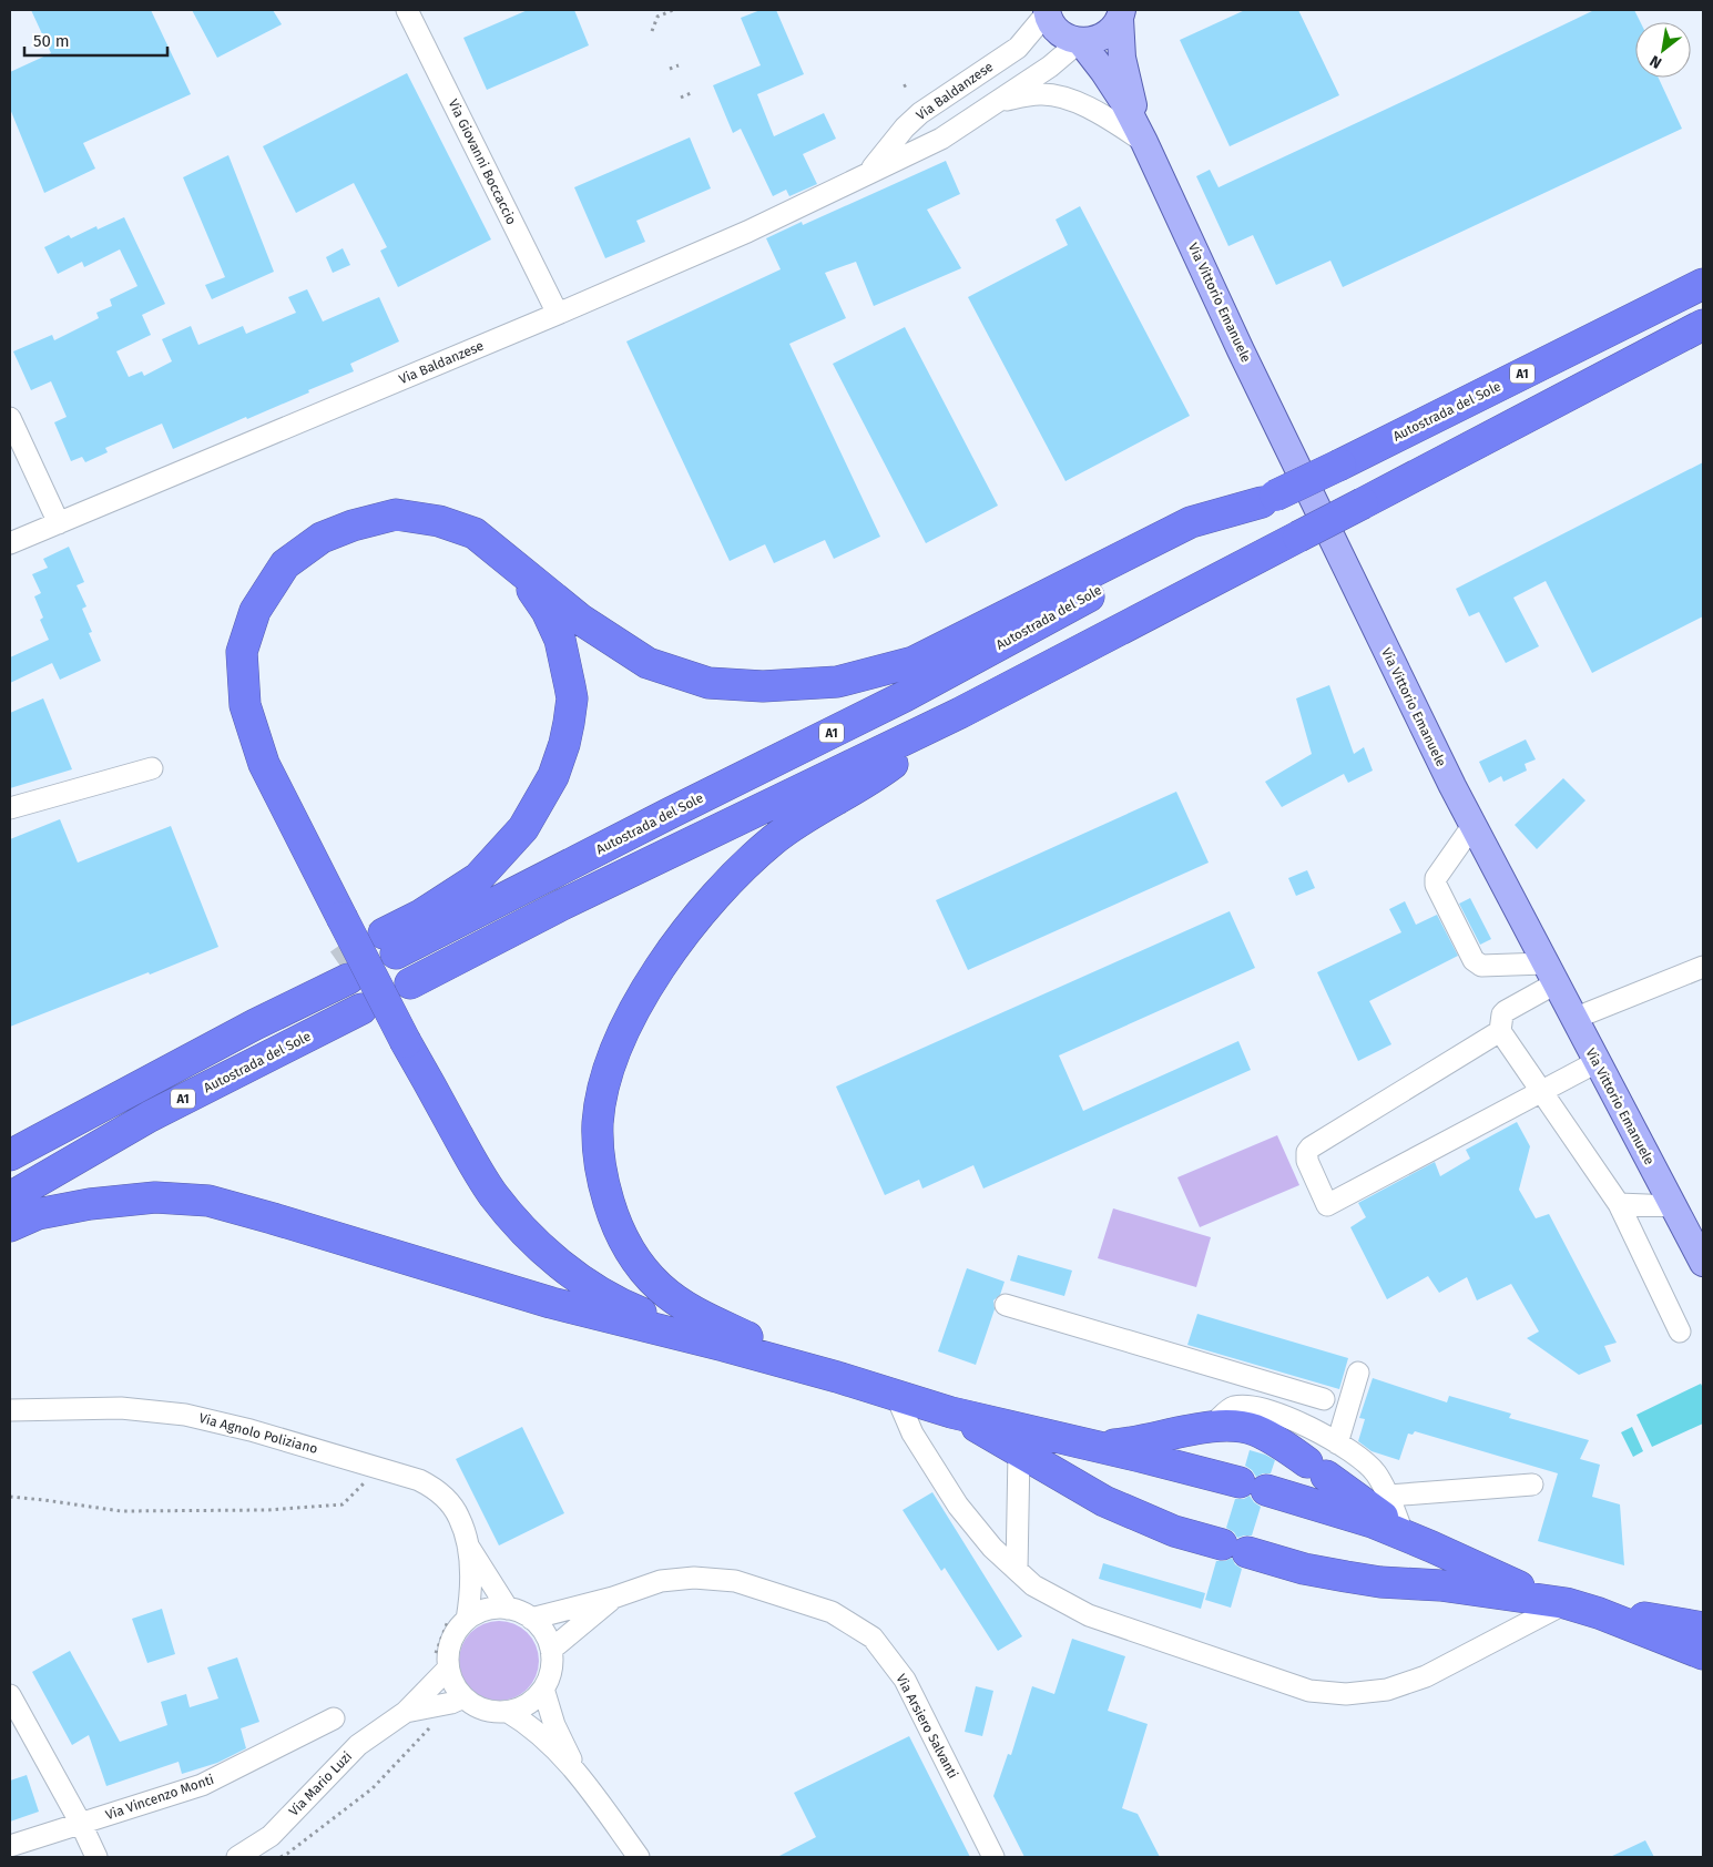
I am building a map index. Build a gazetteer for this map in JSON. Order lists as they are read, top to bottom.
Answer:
{
  "streets": {
    "highway": ["A1", "Autostrada del Sole"],
    "main road": ["Via Vittorio Emanuele"],
    "street": [
      "Via Baldanzese",
      "Via Giovanni Boccaccio",
      "Via Agnolo Poliziano",
      "Via Arsiero Salvanti",
      "Via Mario Luzi",
      "Via Vincenzo Monti"
    ]
  },
  "crossings": [
    ["Via Baldanzese", "Via Giovanni Boccaccio"],
    ["Via Baldanzese", "Via Vittorio Emanuele"],
    ["Via Agnolo Poliziano", "Via Arsiero Salvanti"],
    ["Via Agnolo Poliziano", "Via Mario Luzi"],
    ["Via Arsiero Salvanti", "Via Mario Luzi"]
  ],
  "scale_bar": "50 m",
  "north": "bottom left"
}
